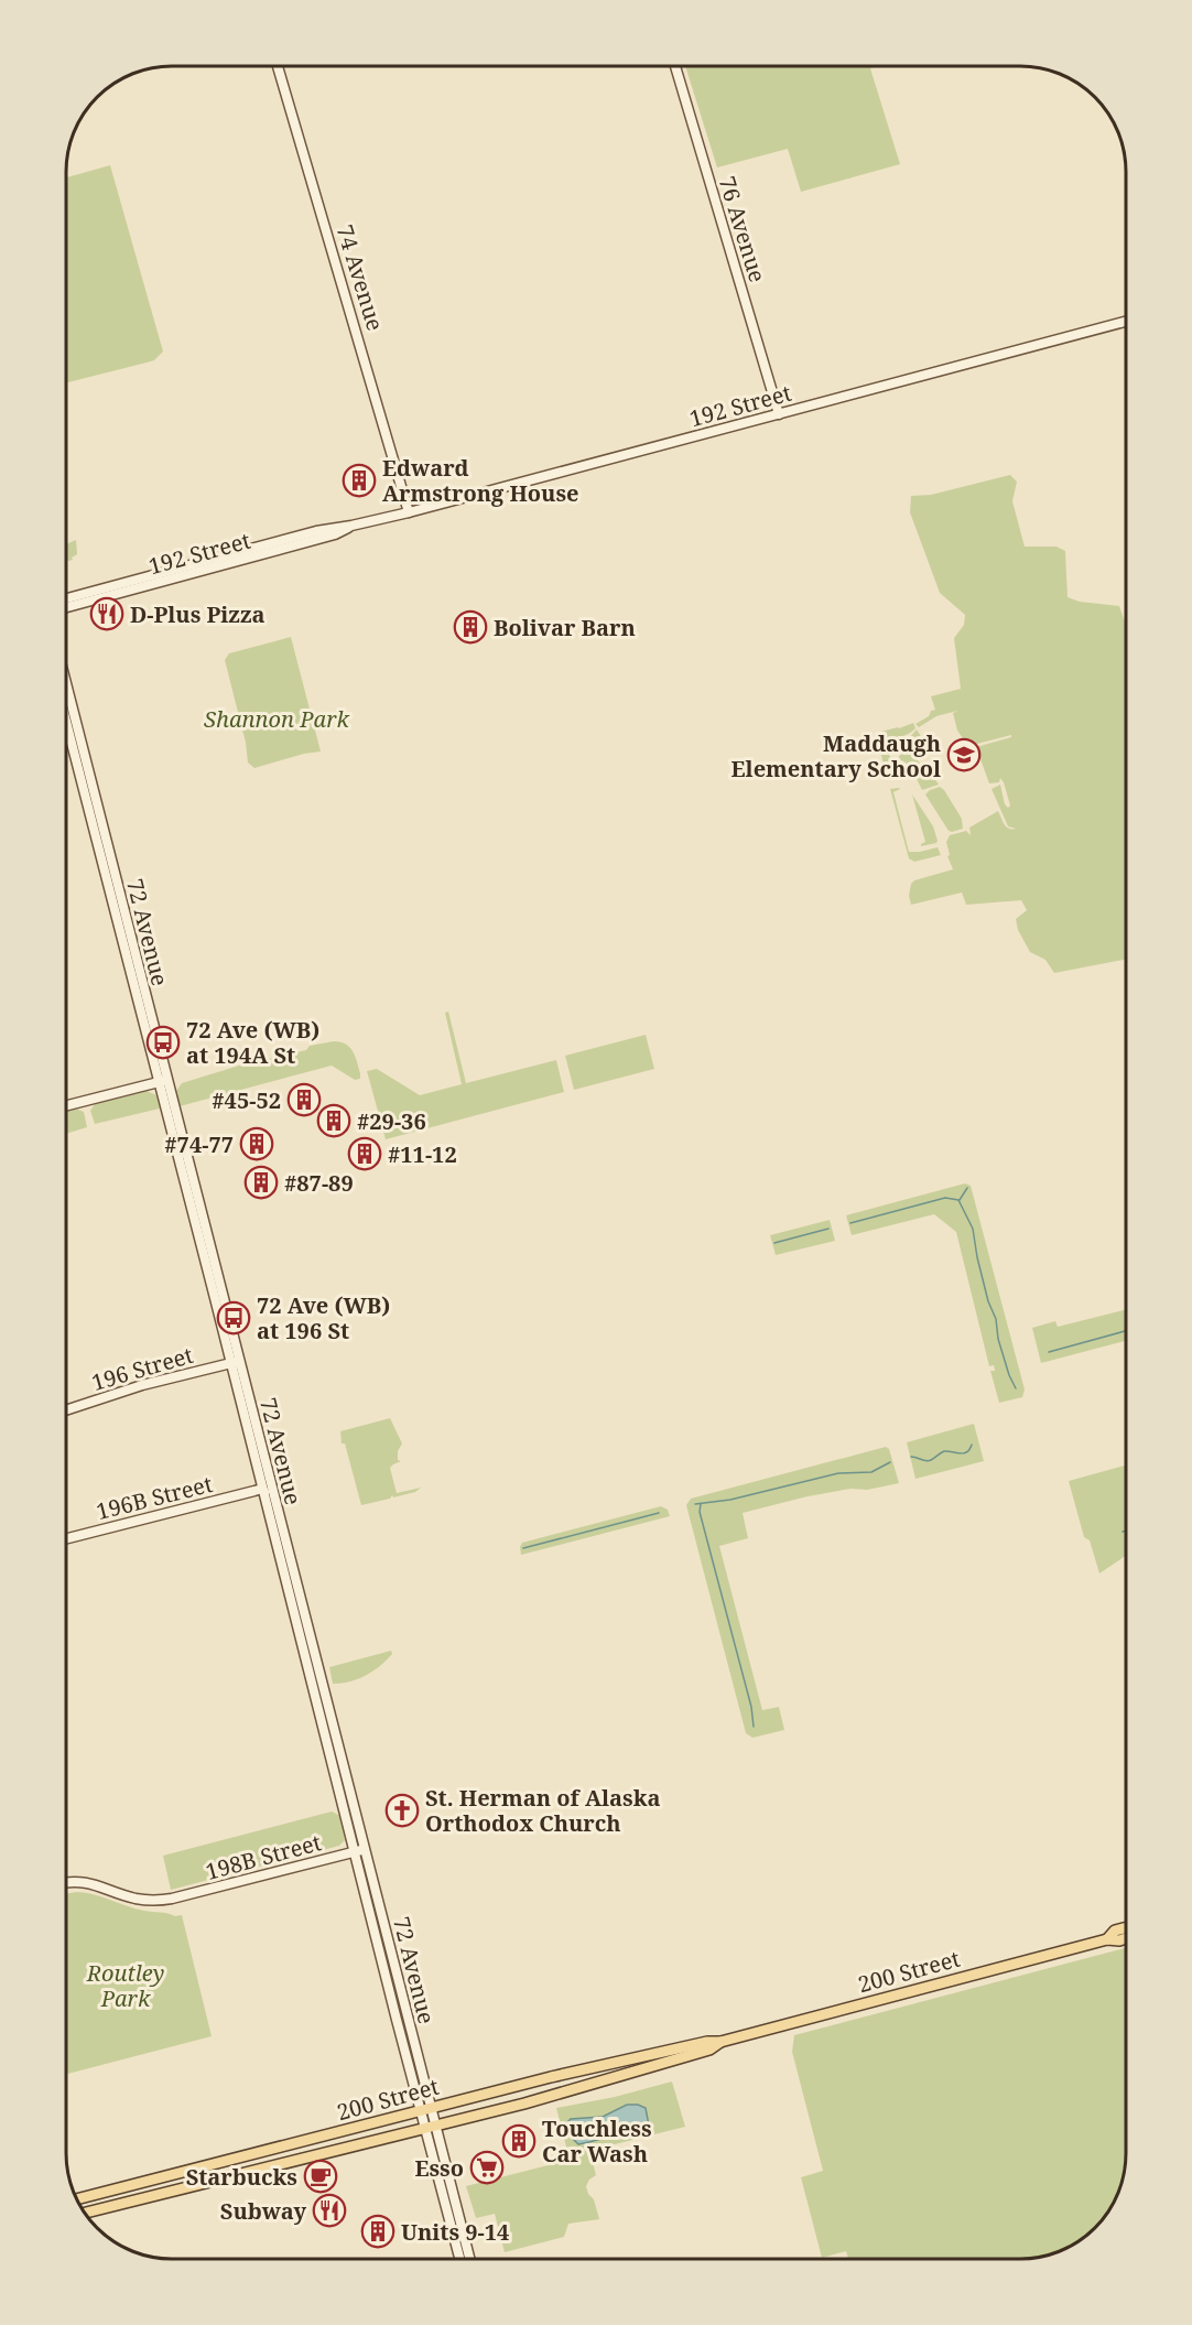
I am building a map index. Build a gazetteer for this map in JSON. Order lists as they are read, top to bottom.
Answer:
{
  "streets": {
    "main road": [
      "76 Avenue",
      "74 Avenue",
      "192 Street",
      "72 Avenue",
      "196 Street",
      "196B Street",
      "198B Street",
      "200 Street"
    ]
  },
  "crossings": [
    ["76 Avenue", "192 Street"],
    ["74 Avenue", "192 Street"],
    ["72 Avenue", "196 Street"],
    ["72 Avenue", "196B Street"],
    ["72 Avenue", "198B Street"],
    ["72 Avenue", "200 Street"]
  ],
  "parks": ["Shannon Park", "Routley Park"],
  "places": {
    "building": [
      "Edward Armstrong House",
      "Bolivar Barn",
      "#45-52",
      "#29-36",
      "#74-77",
      "#11-12",
      "#87-89",
      "Touchless Car Wash",
      "Units 9-14"
    ],
    "restaurant": ["D-Plus Pizza", "Subway"],
    "school or university": ["Maddaugh Elementary School"],
    "bus stop": ["72 Ave (WB) at 194A St", "72 Ave (WB) at 196 St"],
    "church": ["St. Herman of Alaska Orthodox Church"],
    "supermarket": ["Esso"],
    "cafe": ["Starbucks"]
  }
}
